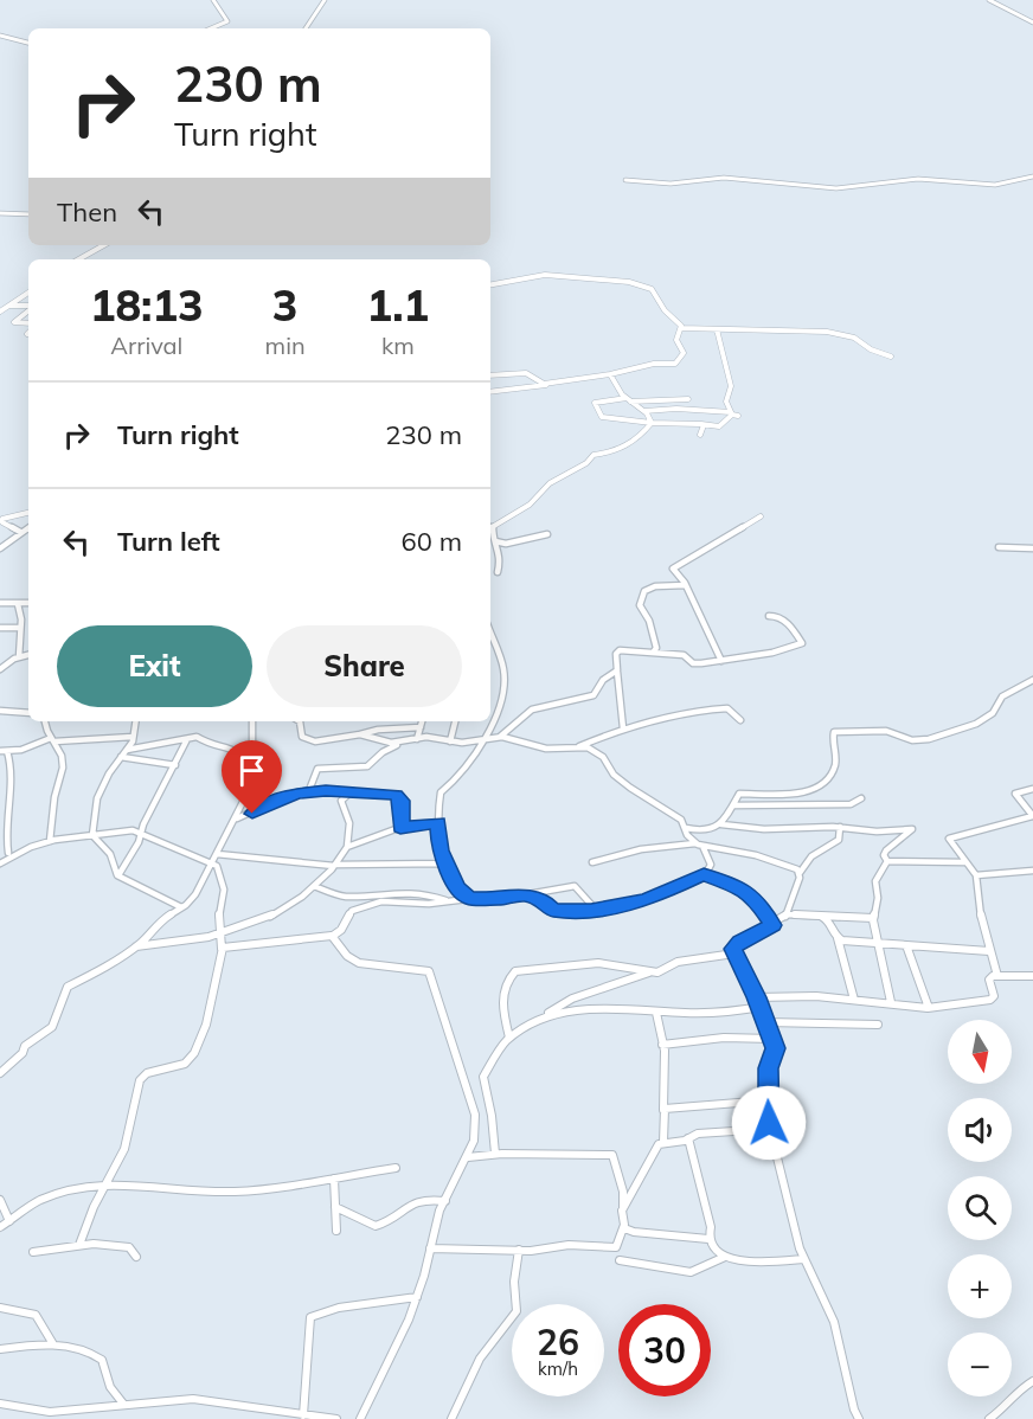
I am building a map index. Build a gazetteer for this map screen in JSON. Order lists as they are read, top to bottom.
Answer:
{
  "north": "bottom",
  "page": {
    "turn": ["230 m", "Turn right"],
    "then": "Then",
    "eta": [
      "18:13",
      "Arrival",
      "3",
      "min",
      "1.1",
      "km"
    ],
    "list": [
      {
        "name": "Turn right",
        "value": "230 m"
      },
      {
        "name": "Turn left",
        "value": "60 m"
      }
    ],
    "buttons": ["Exit", "Share"],
    "map_buttons": ["+", "−"],
    "speed": "26 km/h",
    "limit": "30"
  }
}
